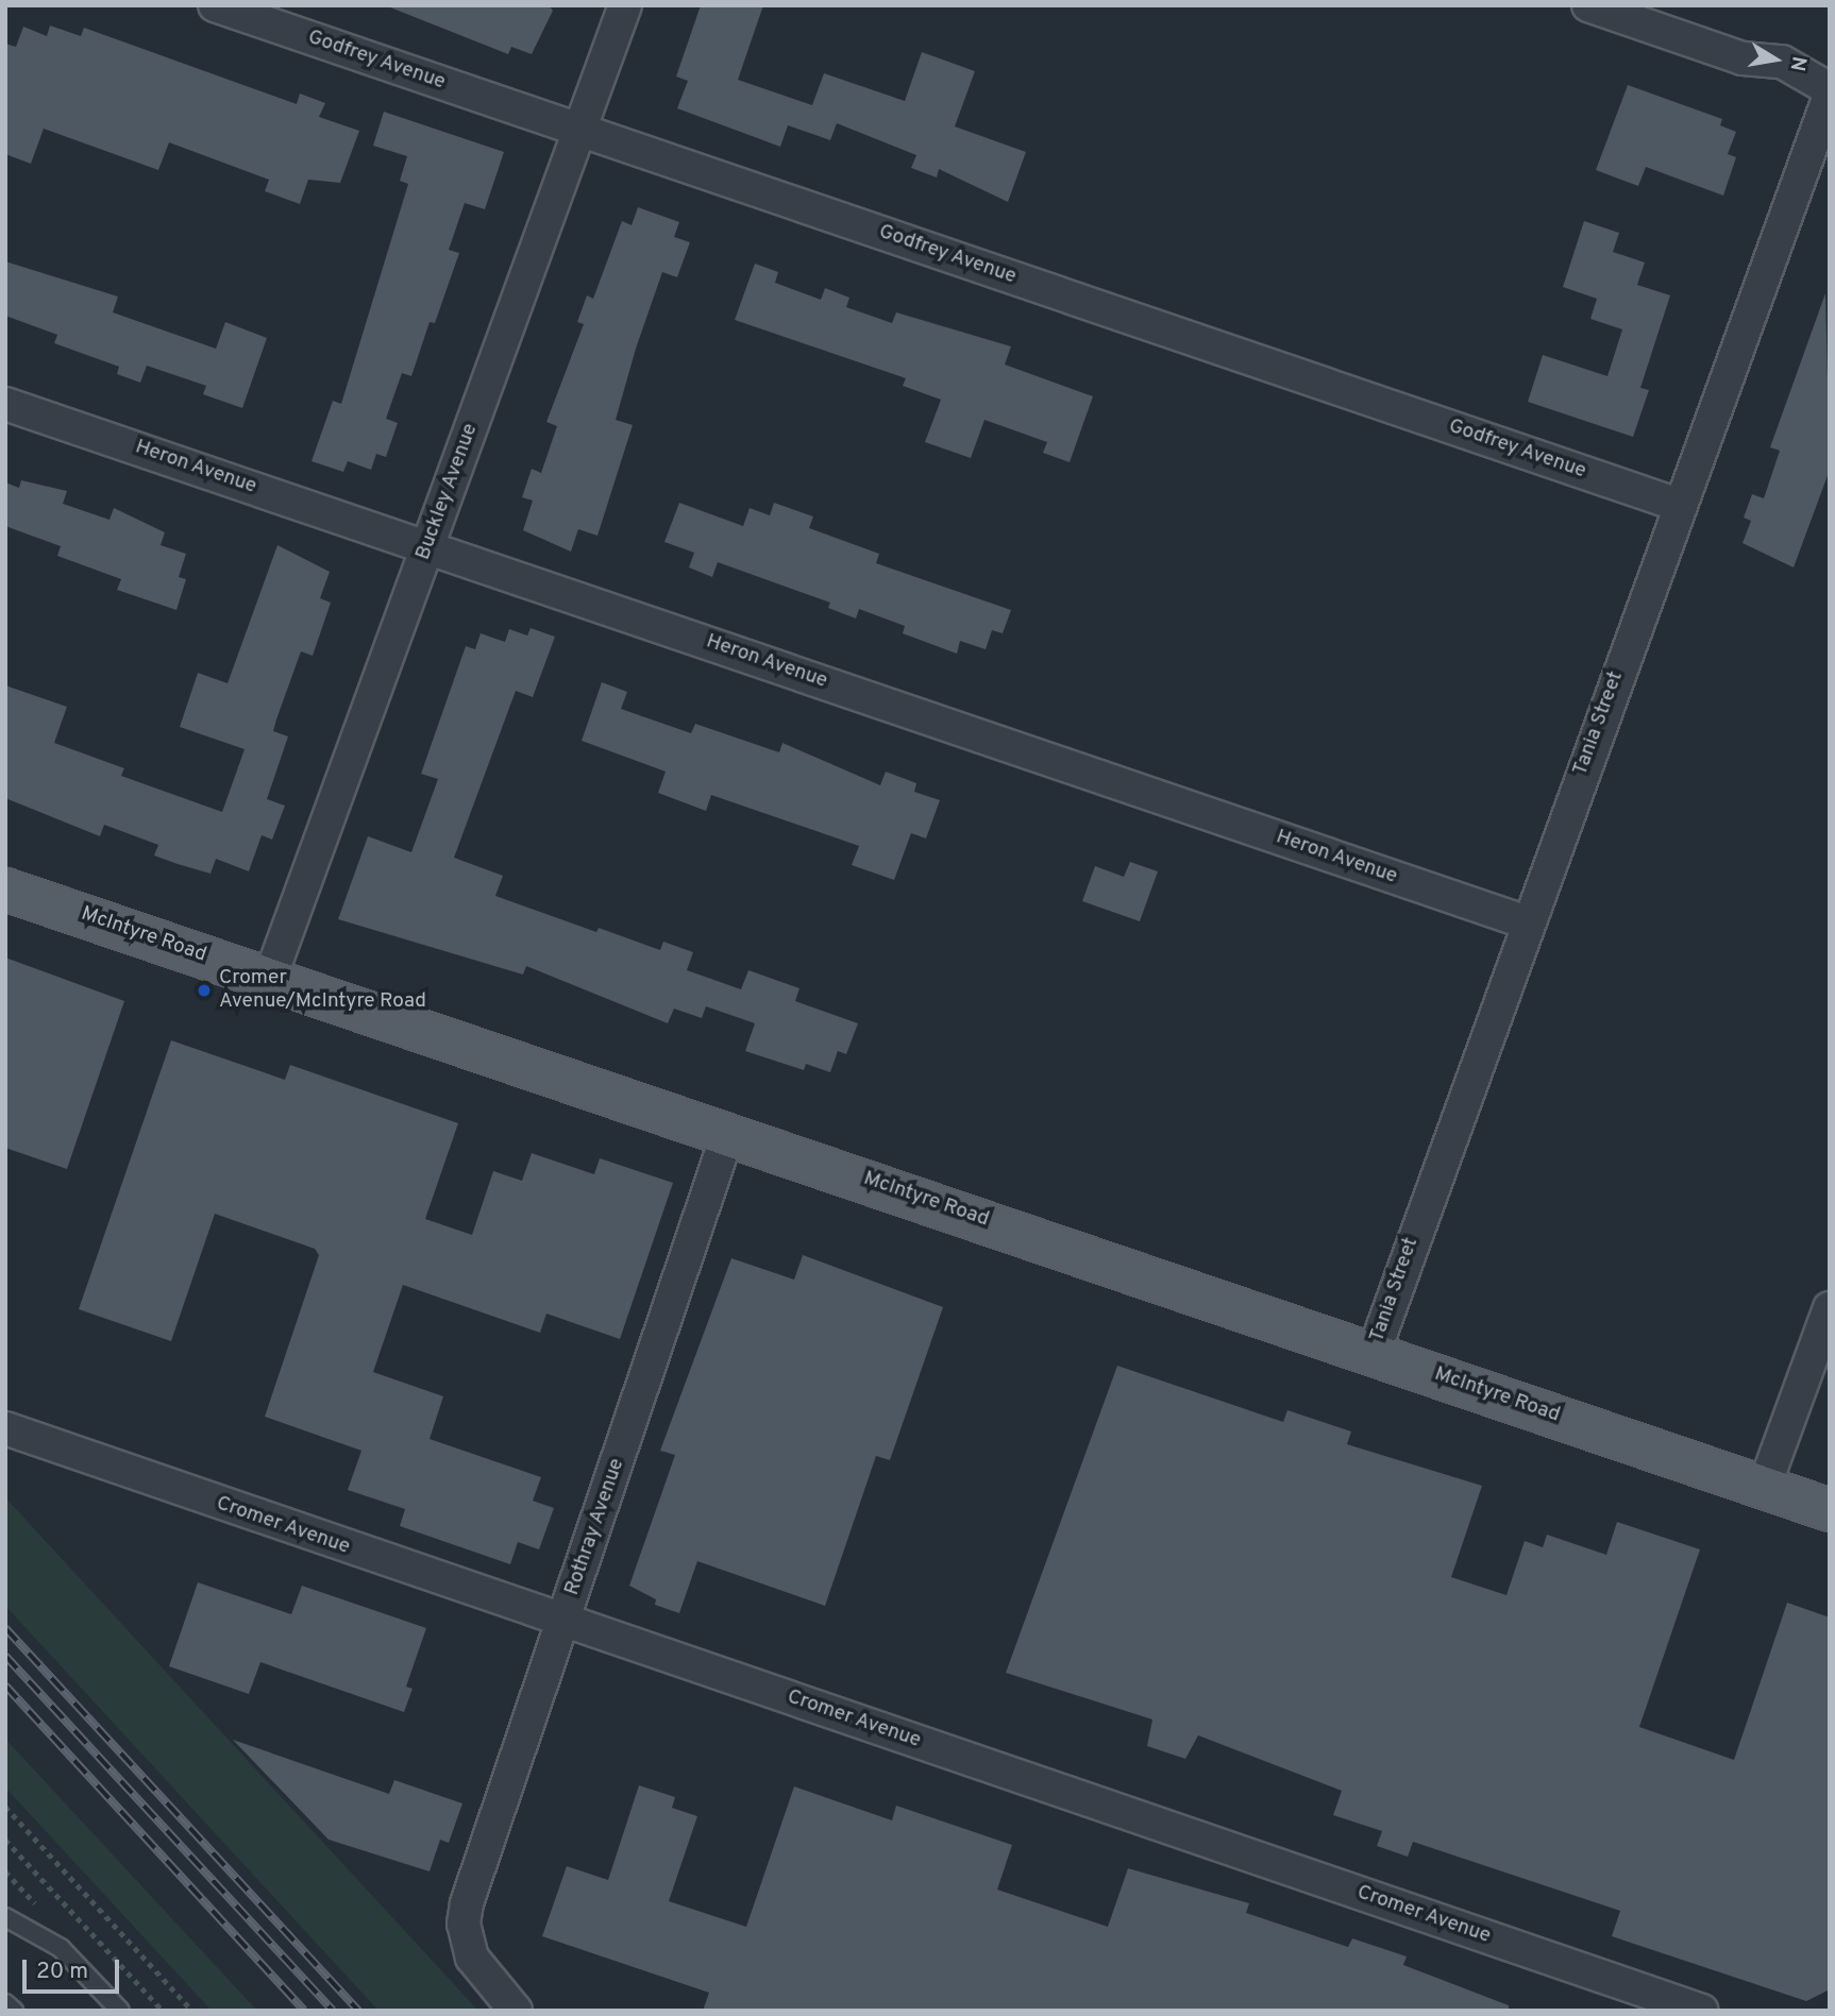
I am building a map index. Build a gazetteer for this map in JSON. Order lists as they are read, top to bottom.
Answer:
{
  "streets": {
    "main road": ["McIntyre Road"],
    "street": [
      "Godfrey Avenue",
      "Heron Avenue",
      "Buckley Avenue",
      "Tania Street",
      "Cromer Avenue",
      "Rothray Avenue"
    ]
  },
  "crossings": [
    ["Godfrey Avenue", "Buckley Avenue"],
    ["Godfrey Avenue", "Tania Street"],
    ["Heron Avenue", "Buckley Avenue"],
    ["Heron Avenue", "Tania Street"],
    ["Buckley Avenue", "McIntyre Road"],
    ["Tania Street", "McIntyre Road"],
    ["McIntyre Road", "Rothray Avenue"],
    ["Cromer Avenue", "Rothray Avenue"]
  ],
  "places": ["Cromer Avenue/McIntyre Road"],
  "scale_bar": "20 m",
  "north": "right"
}
